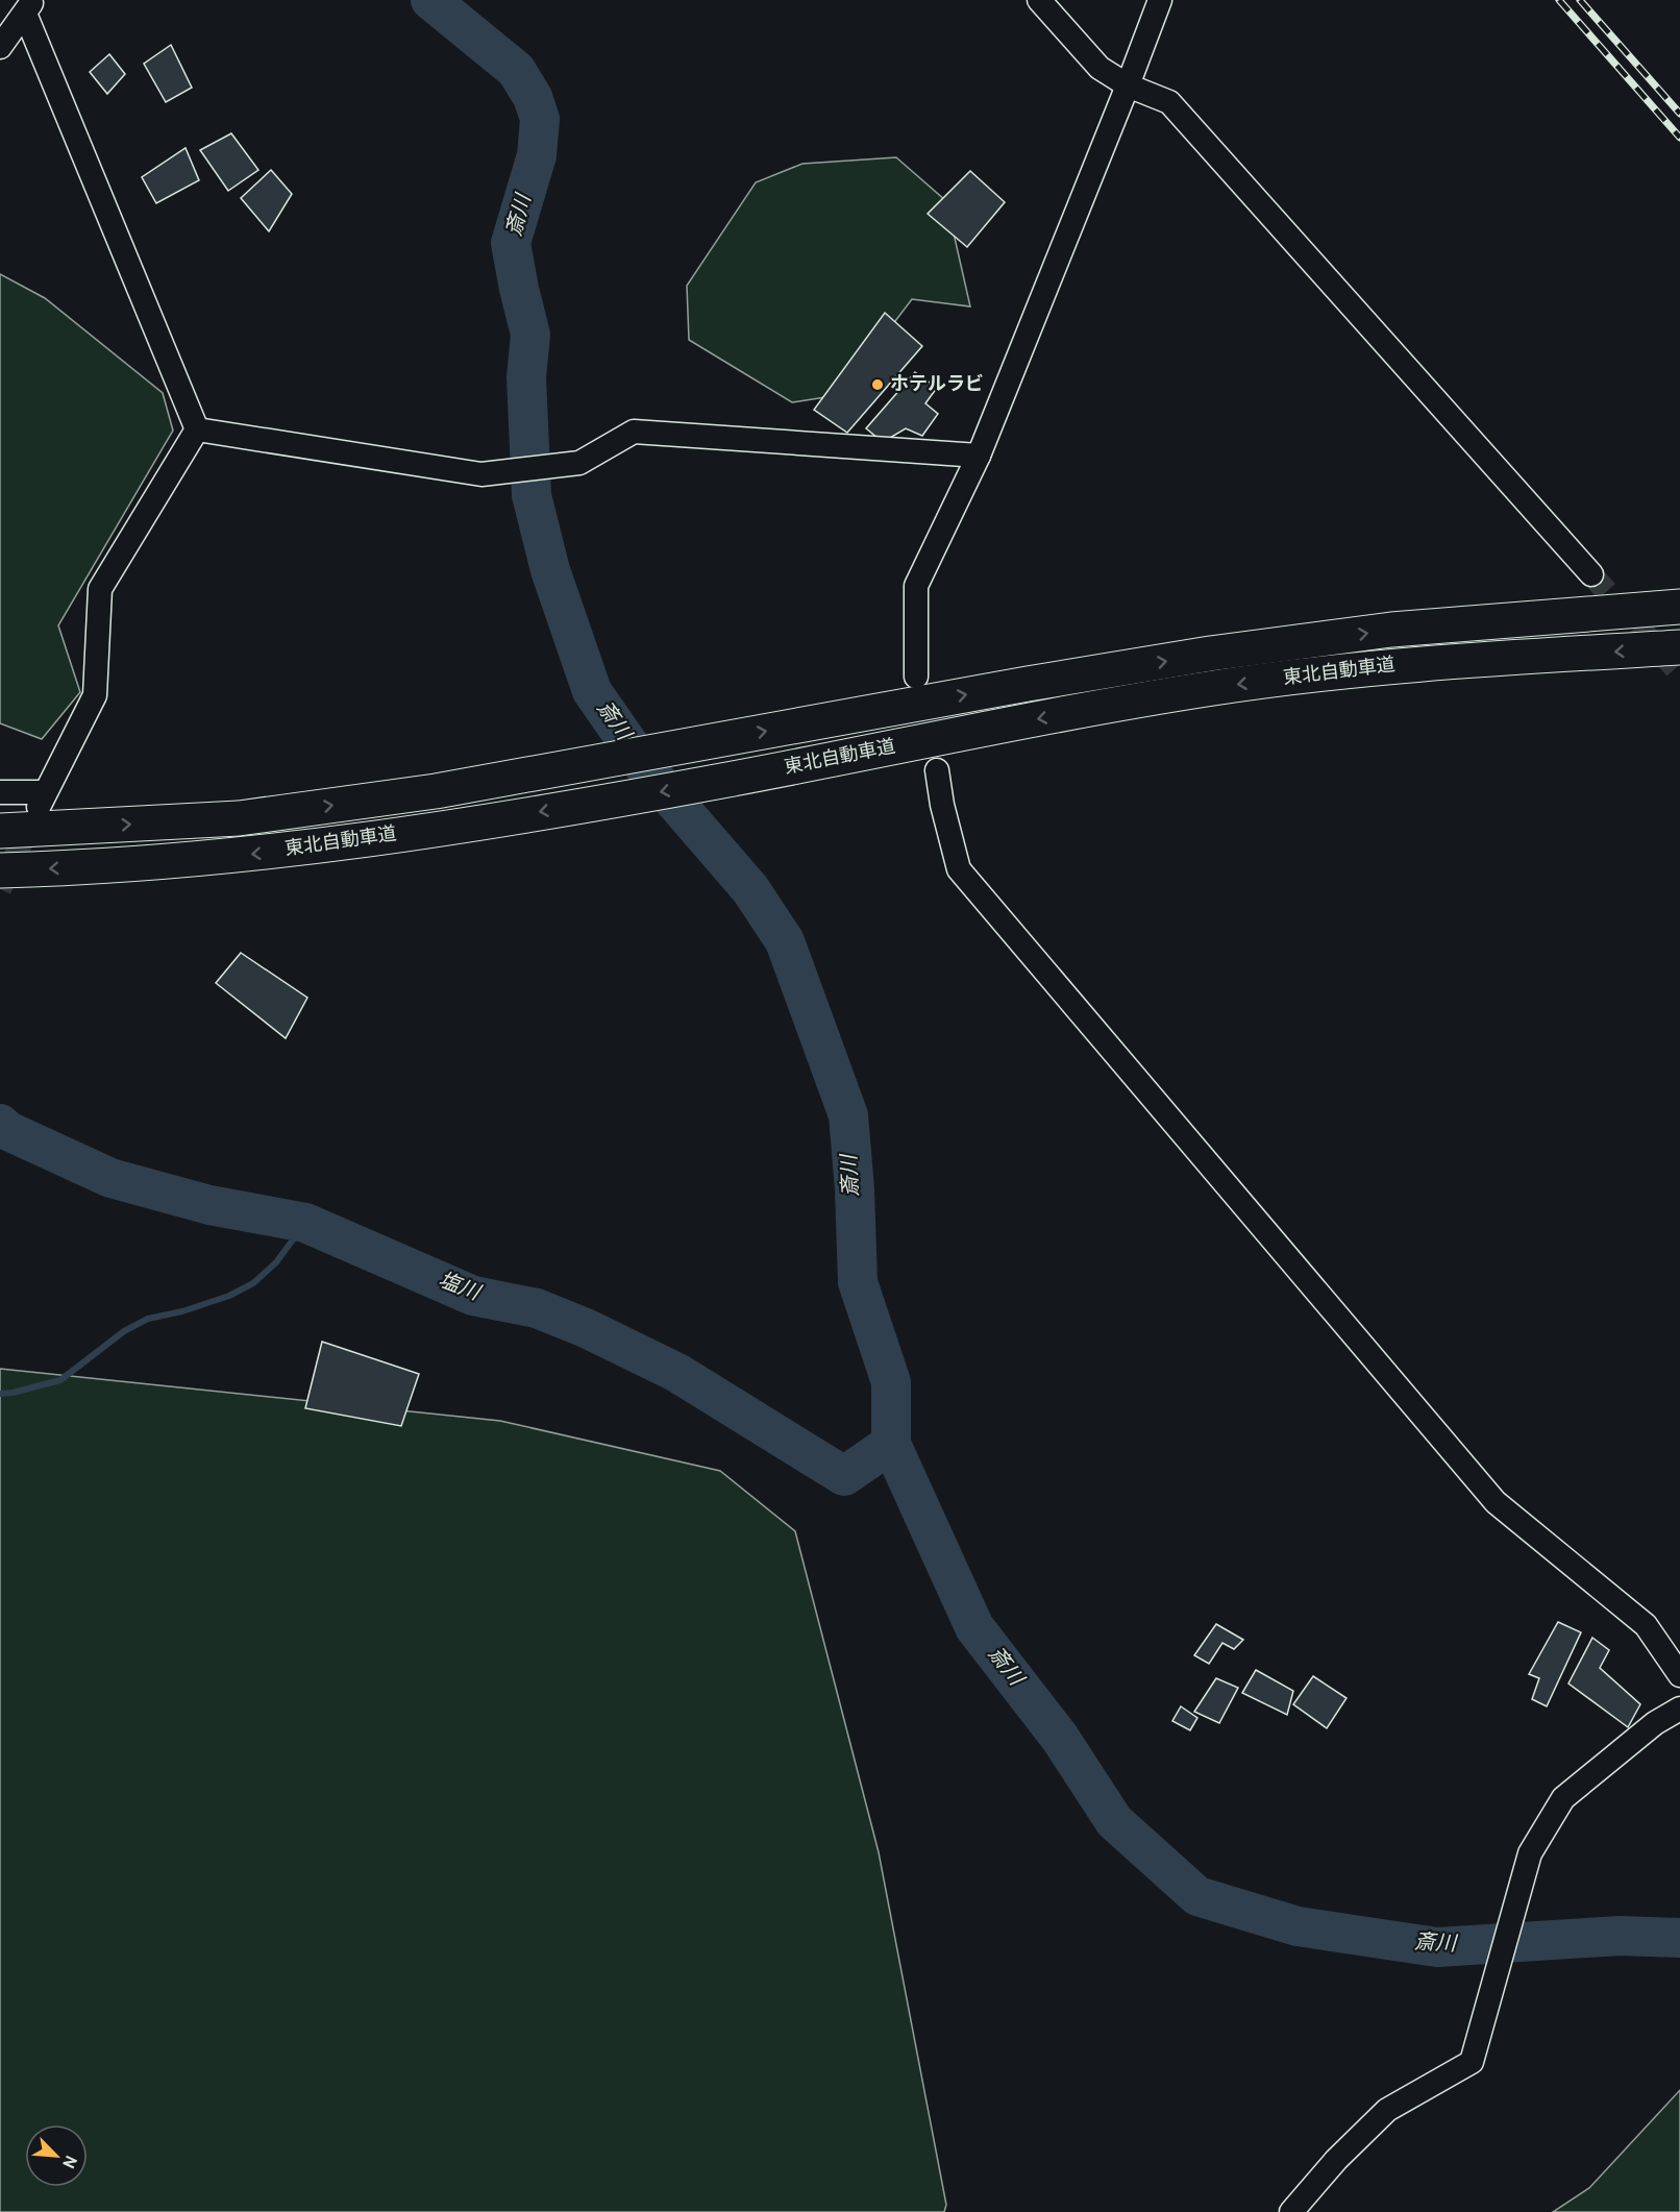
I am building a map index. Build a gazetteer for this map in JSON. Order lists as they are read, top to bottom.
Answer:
{
  "streets": {
    "highway": ["東北自動車道"]
  },
  "water": ["斎川", "塩川"],
  "places": ["ホテルラビ"],
  "north": "bottom right"
}
